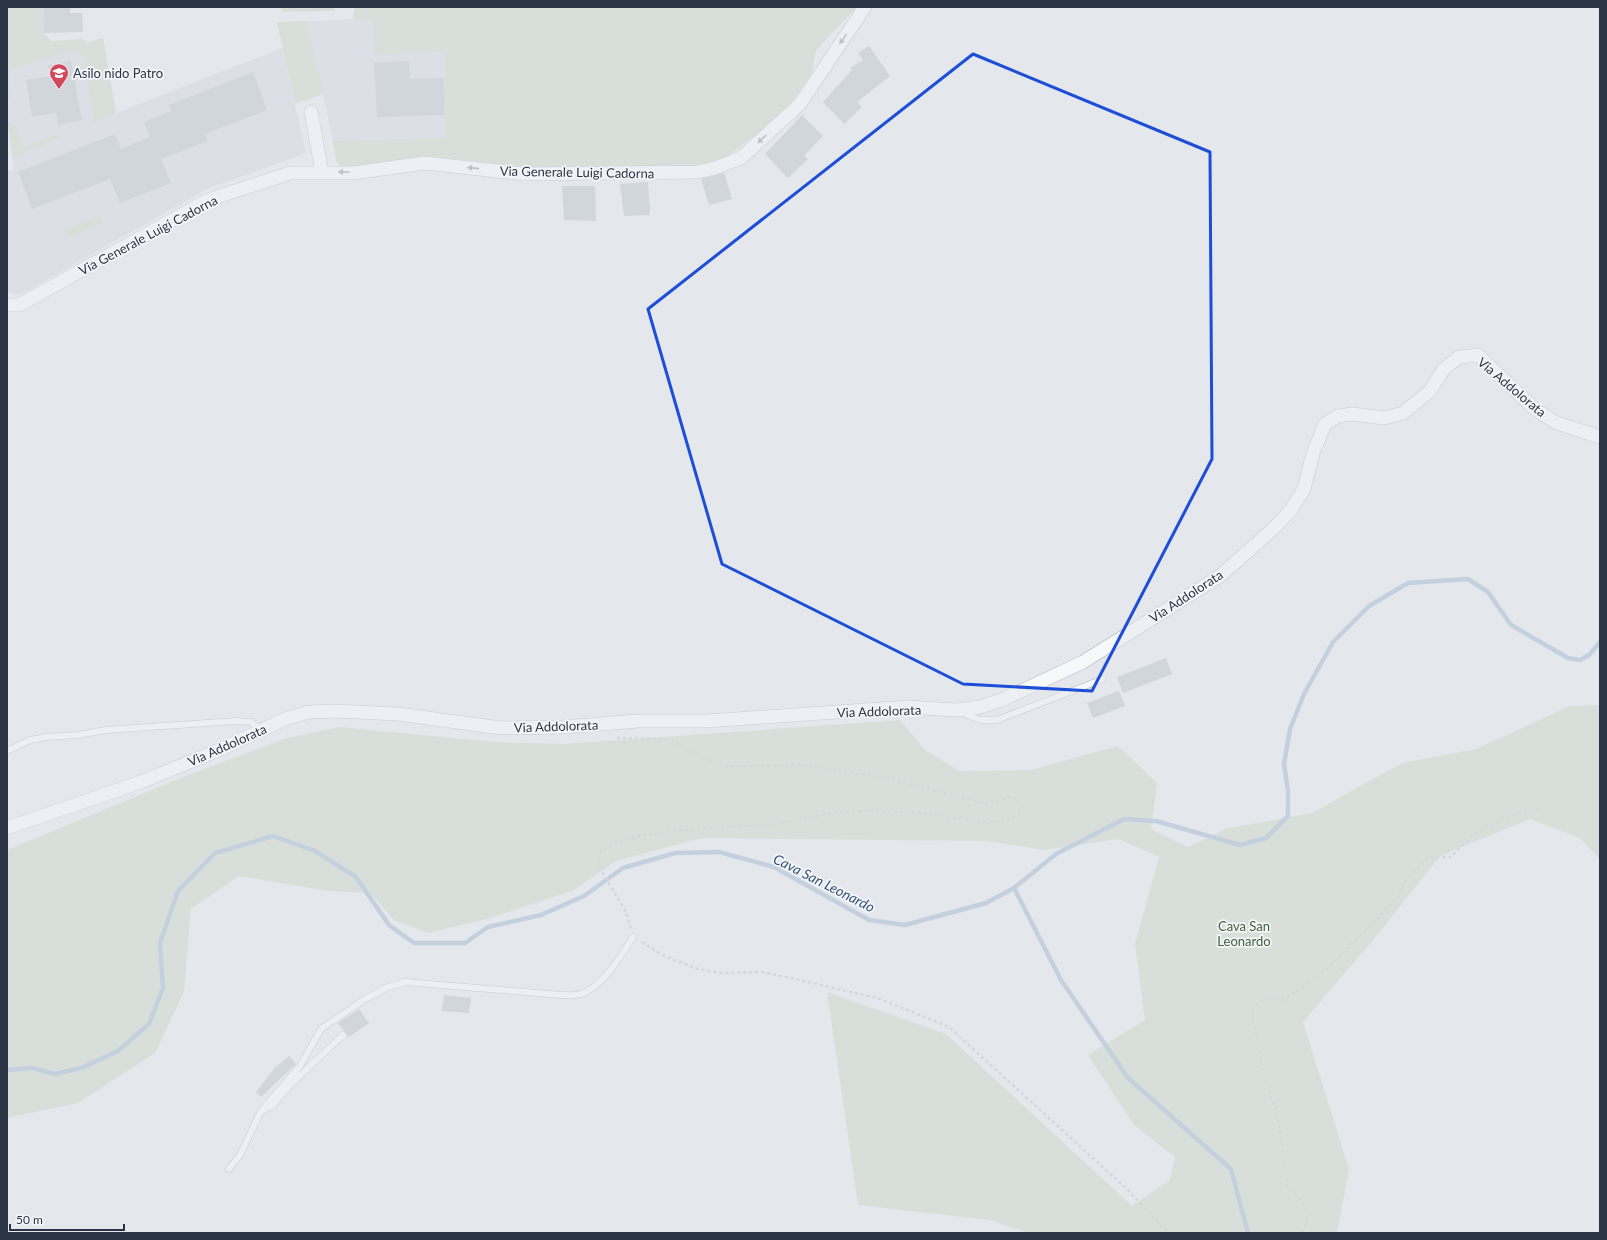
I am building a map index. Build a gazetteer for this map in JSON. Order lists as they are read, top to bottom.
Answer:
{
  "streets": {
    "street": ["Via Generale Luigi Cadorna", "Via Addolorata"]
  },
  "one_way": ["Via Generale Luigi Cadorna"],
  "water": ["Cava San Leonardo"],
  "parks": ["Cava San Leonardo"],
  "places": {
    "school or university": ["Asilo nido Patro"]
  },
  "scale_bar": "50 m"
}
